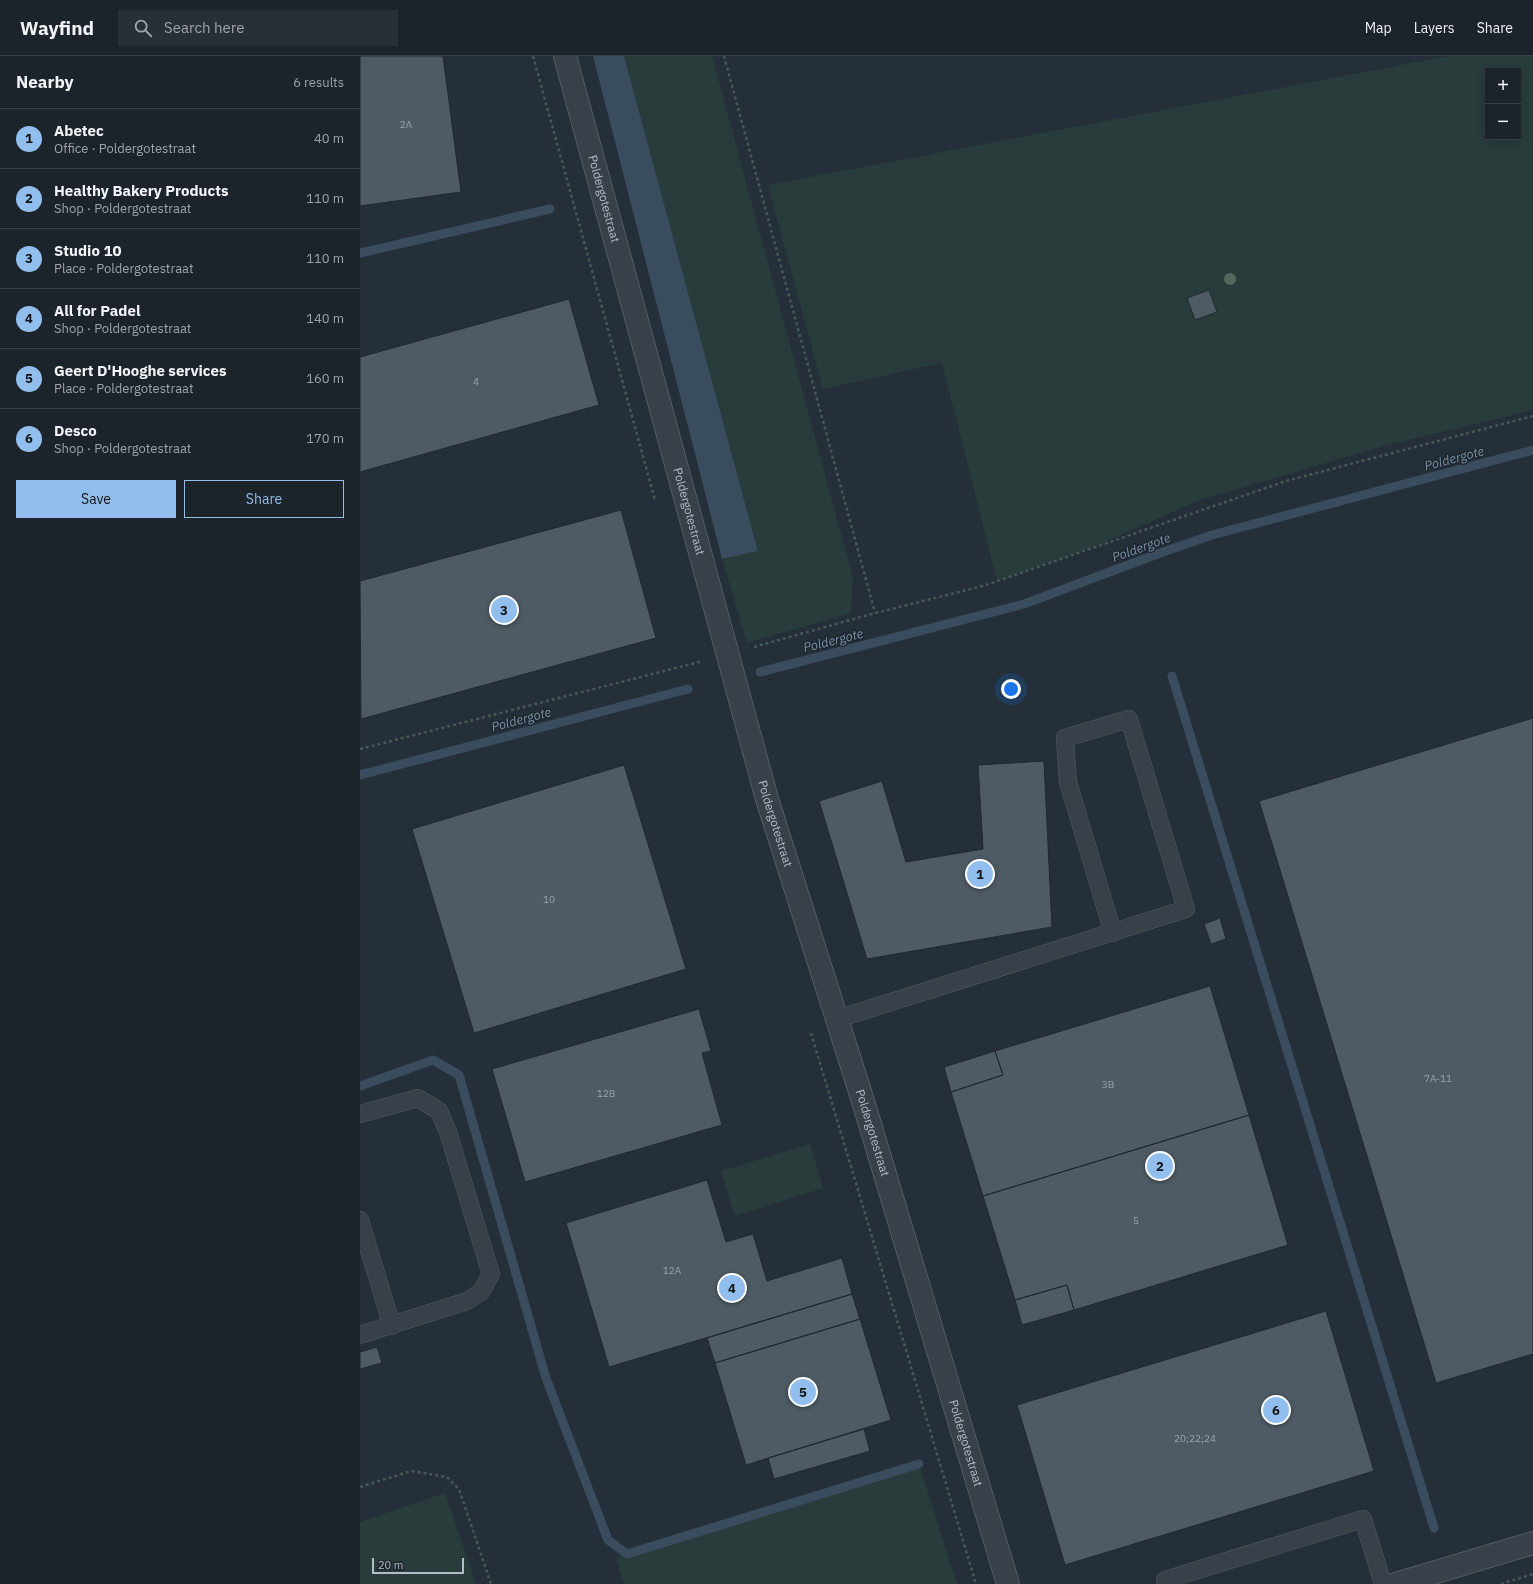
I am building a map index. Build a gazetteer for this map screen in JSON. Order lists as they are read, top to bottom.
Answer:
{
  "streets": {
    "street": ["Poldergotestraat"]
  },
  "water": ["Poldergote"],
  "house_numbers": [
    "2A",
    "4",
    "10",
    "7A-11",
    "3B",
    "12B",
    "5",
    "12A",
    "20;22;24"
  ],
  "scale_bar": "20 m",
  "page": {
    "header": "Wayfind",
    "search": "Search here",
    "nav": ["Map", "Layers", "Share"],
    "heading": ["Nearby", "6 results"],
    "map_buttons": ["+", "−"],
    "list": [
      {
        "mark": "1",
        "name": "Abetec",
        "note": "Office · Poldergotestraat",
        "value": "40 m"
      },
      {
        "mark": "2",
        "name": "Healthy Bakery Products",
        "note": "Shop · Poldergotestraat",
        "value": "110 m"
      },
      {
        "mark": "3",
        "name": "Studio 10",
        "note": "Place · Poldergotestraat",
        "value": "110 m"
      },
      {
        "mark": "4",
        "name": "All for Padel",
        "note": "Shop · Poldergotestraat",
        "value": "140 m"
      },
      {
        "mark": "5",
        "name": "Geert D'Hooghe services",
        "note": "Place · Poldergotestraat",
        "value": "160 m"
      },
      {
        "mark": "6",
        "name": "Desco",
        "note": "Shop · Poldergotestraat",
        "value": "170 m"
      }
    ],
    "buttons": ["Save", "Share"],
    "pins": [
      "3",
      "1",
      "2",
      "4",
      "5",
      "6"
    ],
    "scale": "20 m"
  }
}
